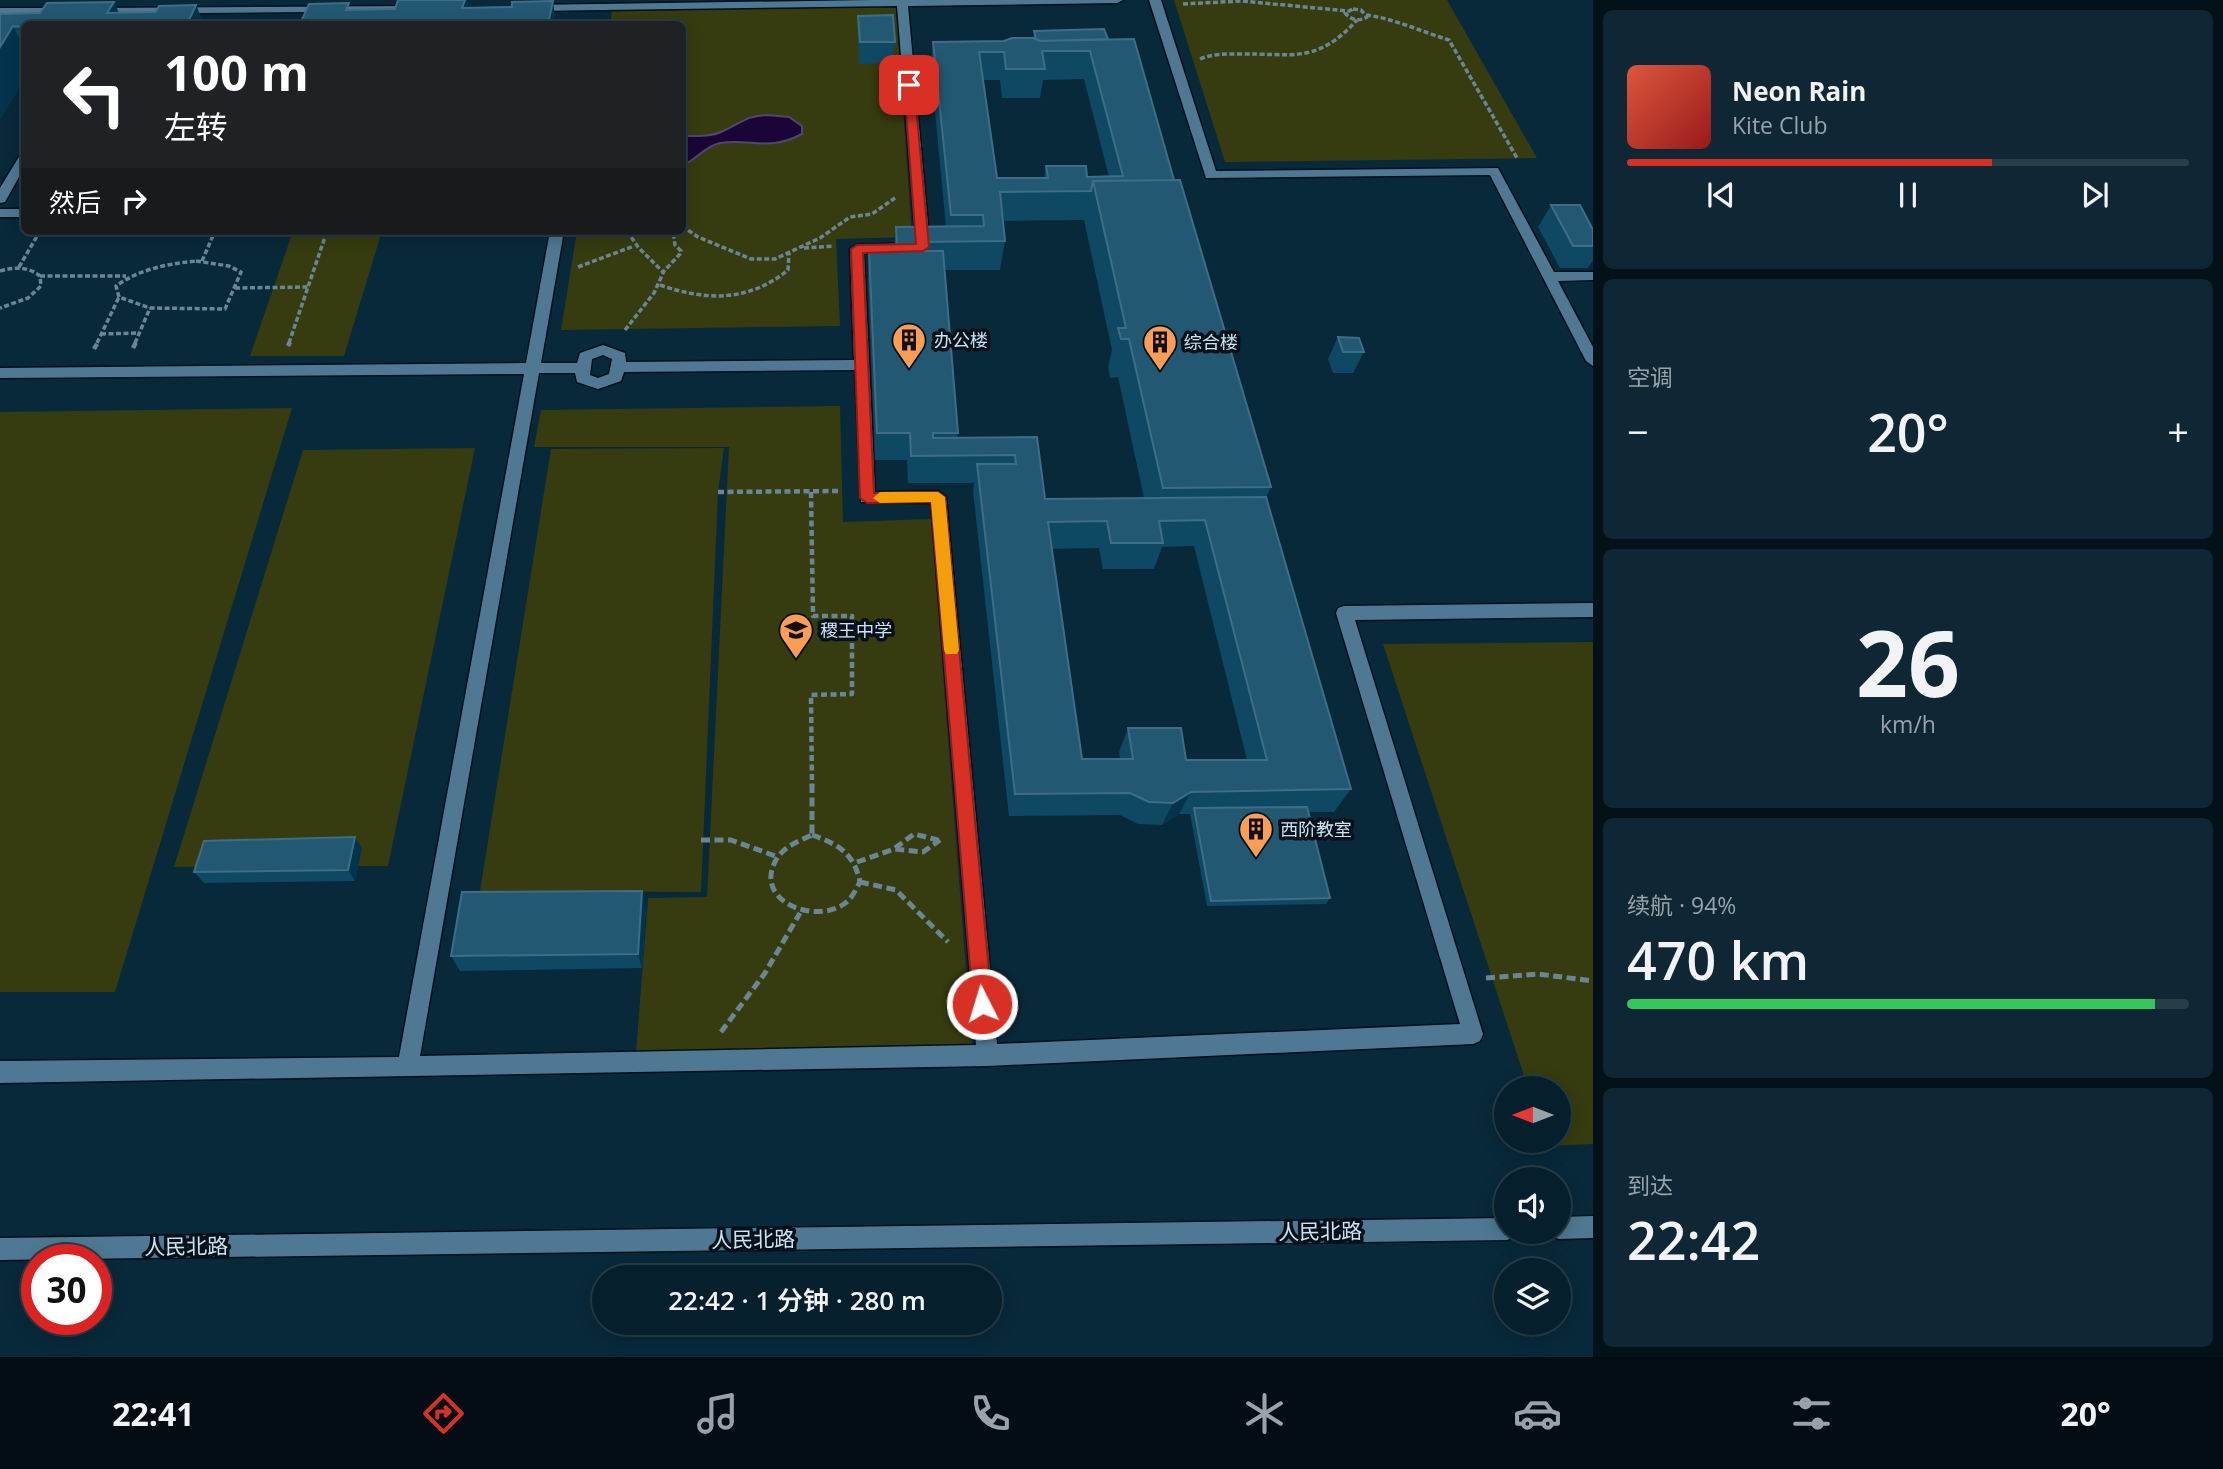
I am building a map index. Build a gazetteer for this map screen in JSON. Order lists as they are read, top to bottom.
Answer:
{
  "streets": {
    "street": ["人民北路"]
  },
  "places": {
    "building": ["办公楼", "综合楼", "西阶教室"],
    "school or university": ["稷王中学"]
  },
  "north": "left",
  "page": {
    "turn": ["100 m", "左转"],
    "song": ["Neon Rain", "Kite Club"],
    "then": "然后",
    "tile": [
      "空调",
      ["26", "km/h"],
      ["续航 · 94%", "470 km"],
      ["到达", "22:42"]
    ],
    "heat": ["−", "20°", "+"],
    "limit": "30",
    "trip": "22:42 · 1 分钟 · 280 m",
    "tabs": ["22:41", "20°"]
  }
}
